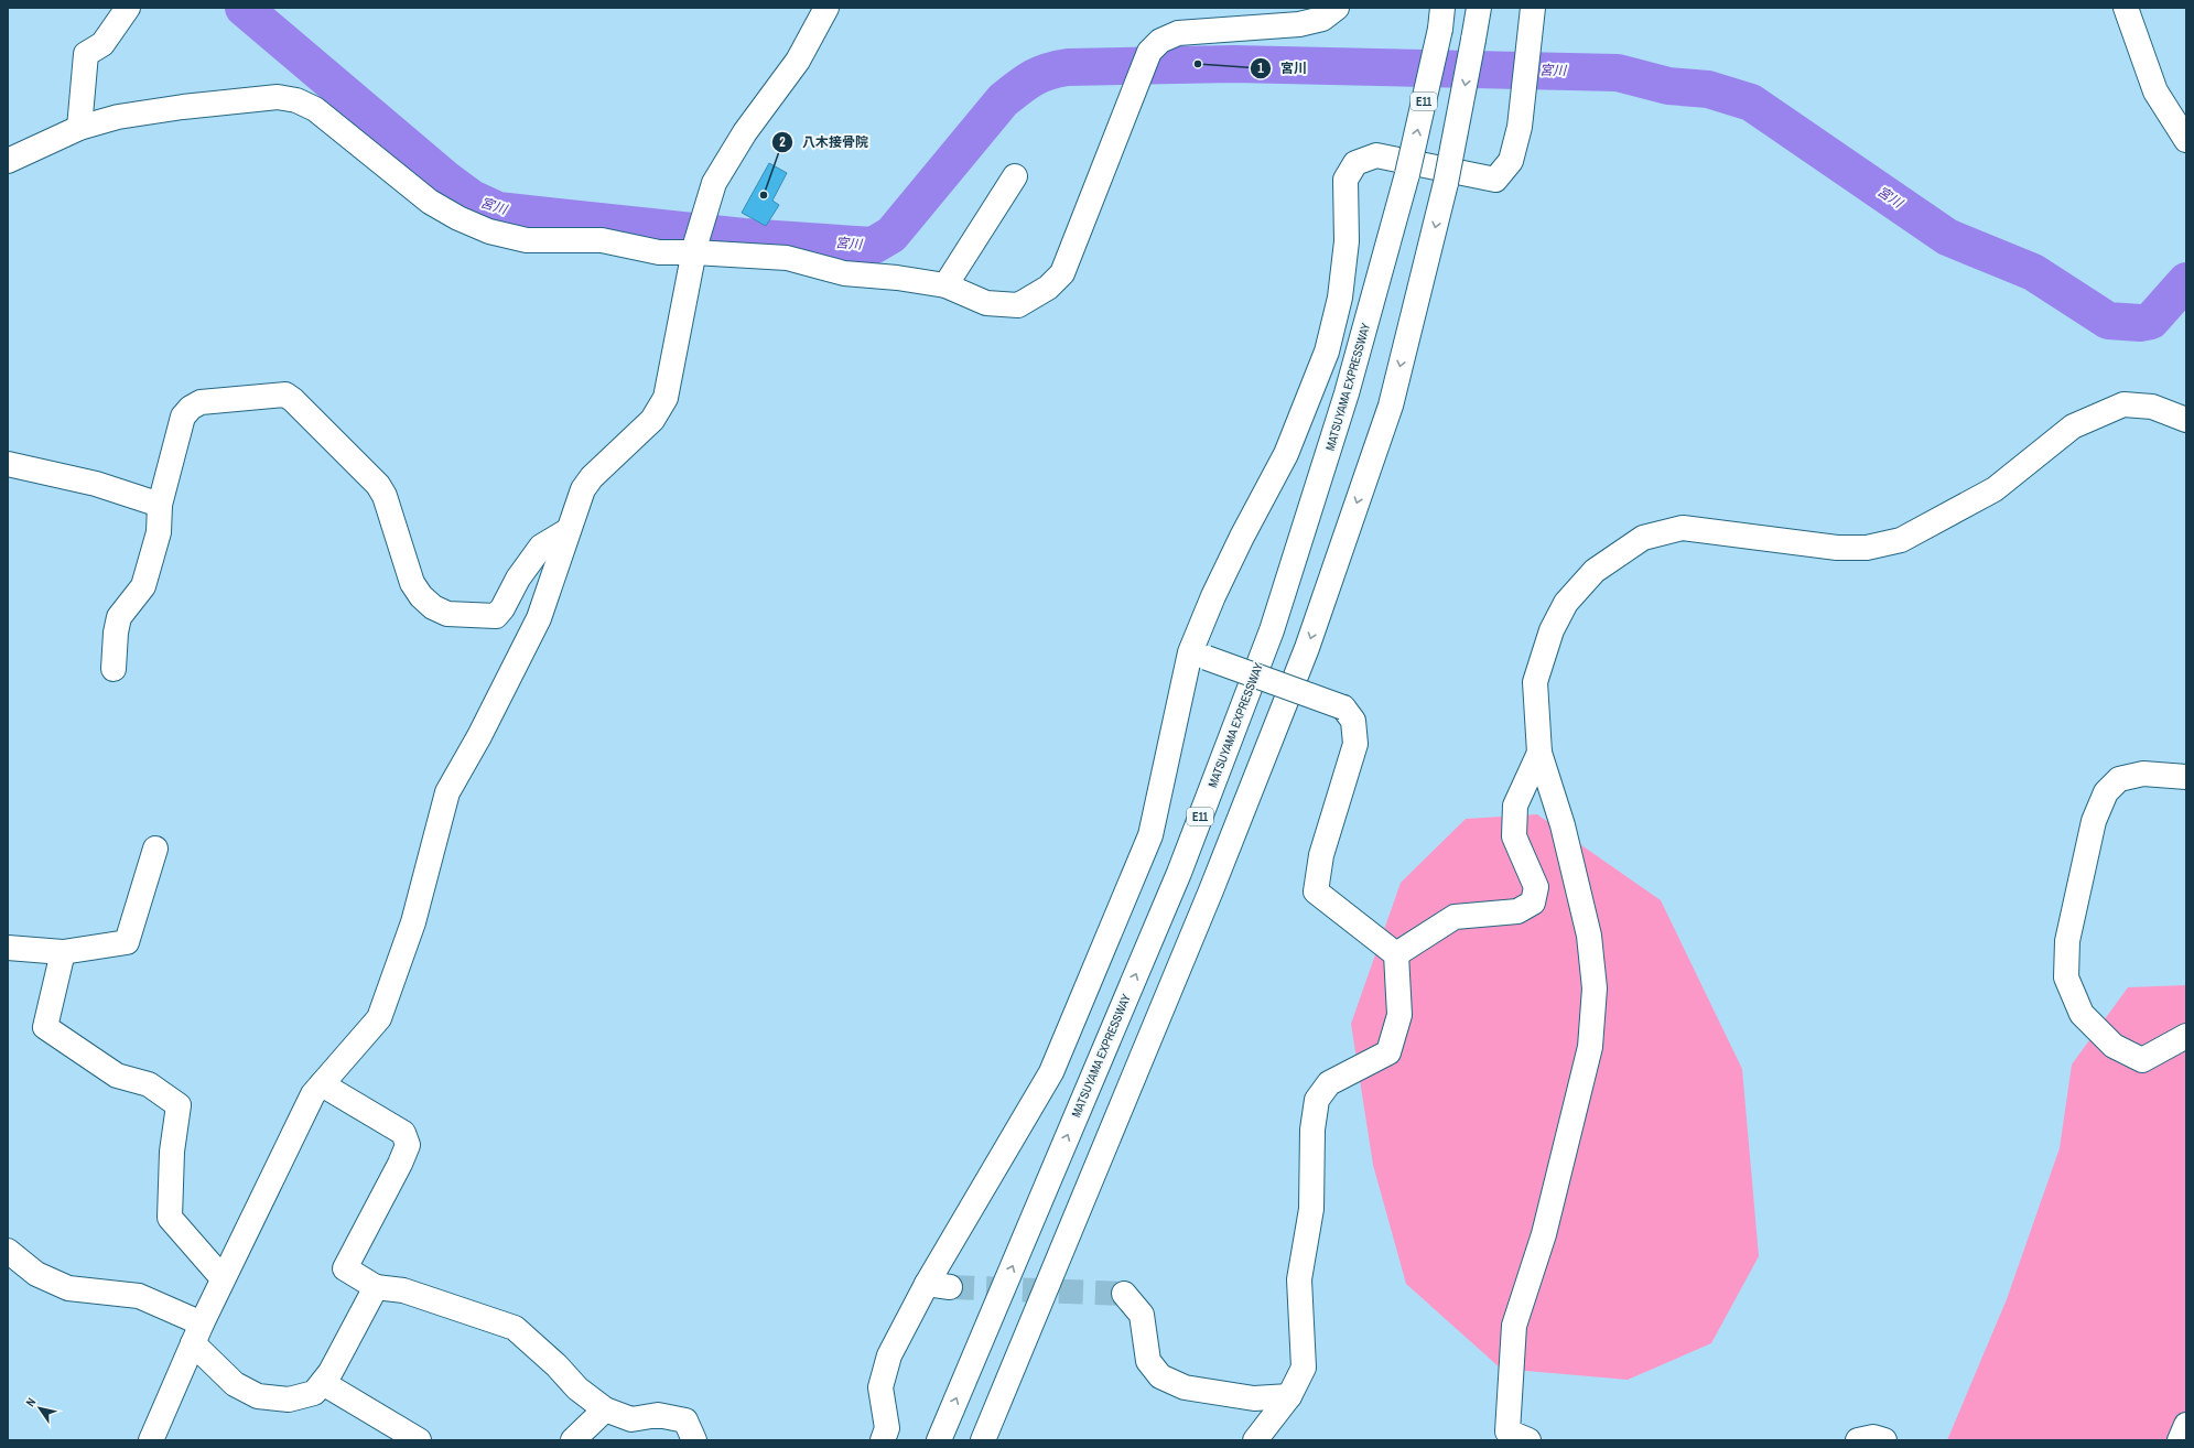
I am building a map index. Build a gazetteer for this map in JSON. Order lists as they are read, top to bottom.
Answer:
{
  "streets": {
    "main road": ["E11", "MATSUYAMA EXPRESSWAY"]
  },
  "water": ["宮川"],
  "places": ["宮川", "八木接骨院"],
  "north": "top left"
}
